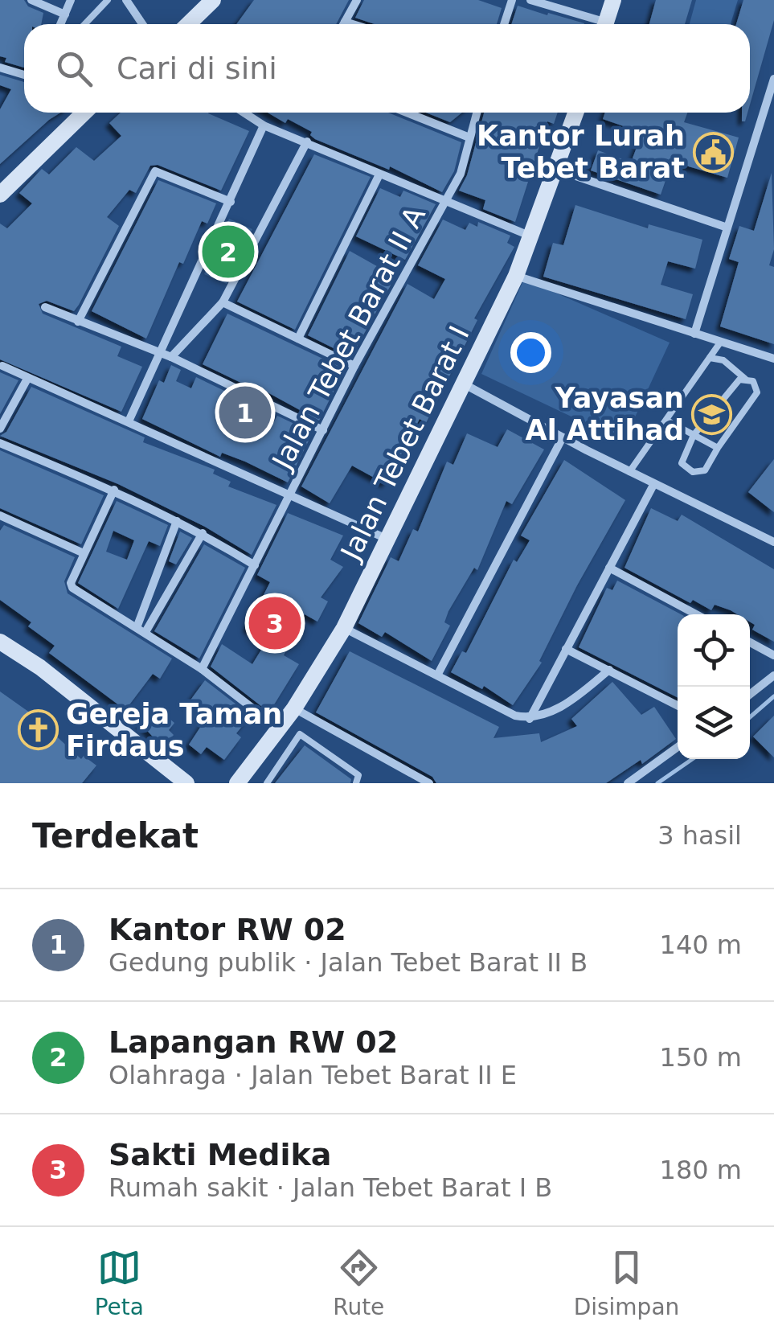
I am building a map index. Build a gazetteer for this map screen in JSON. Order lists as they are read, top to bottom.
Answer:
{
  "streets": {
    "street": ["Jalan Tebet Barat II A", "Jalan Tebet Barat I"]
  },
  "places": {
    "public building": ["Kantor Lurah Tebet Barat"],
    "school or university": ["Yayasan Al Attihad"],
    "church": ["Gereja Taman Firdaus"]
  },
  "page": {
    "search": "Cari di sini",
    "pins": ["2", "1", "3"],
    "heading": ["Terdekat", "3 hasil"],
    "list": [
      {
        "mark": "1",
        "name": "Kantor RW 02",
        "note": "Gedung publik · Jalan Tebet Barat II B",
        "value": "140 m"
      },
      {
        "mark": "2",
        "name": "Lapangan RW 02",
        "note": "Olahraga · Jalan Tebet Barat II E",
        "value": "150 m"
      },
      {
        "mark": "3",
        "name": "Sakti Medika",
        "note": "Rumah sakit · Jalan Tebet Barat I B",
        "value": "180 m"
      }
    ],
    "nav": ["Peta", "Rute", "Disimpan"]
  }
}
